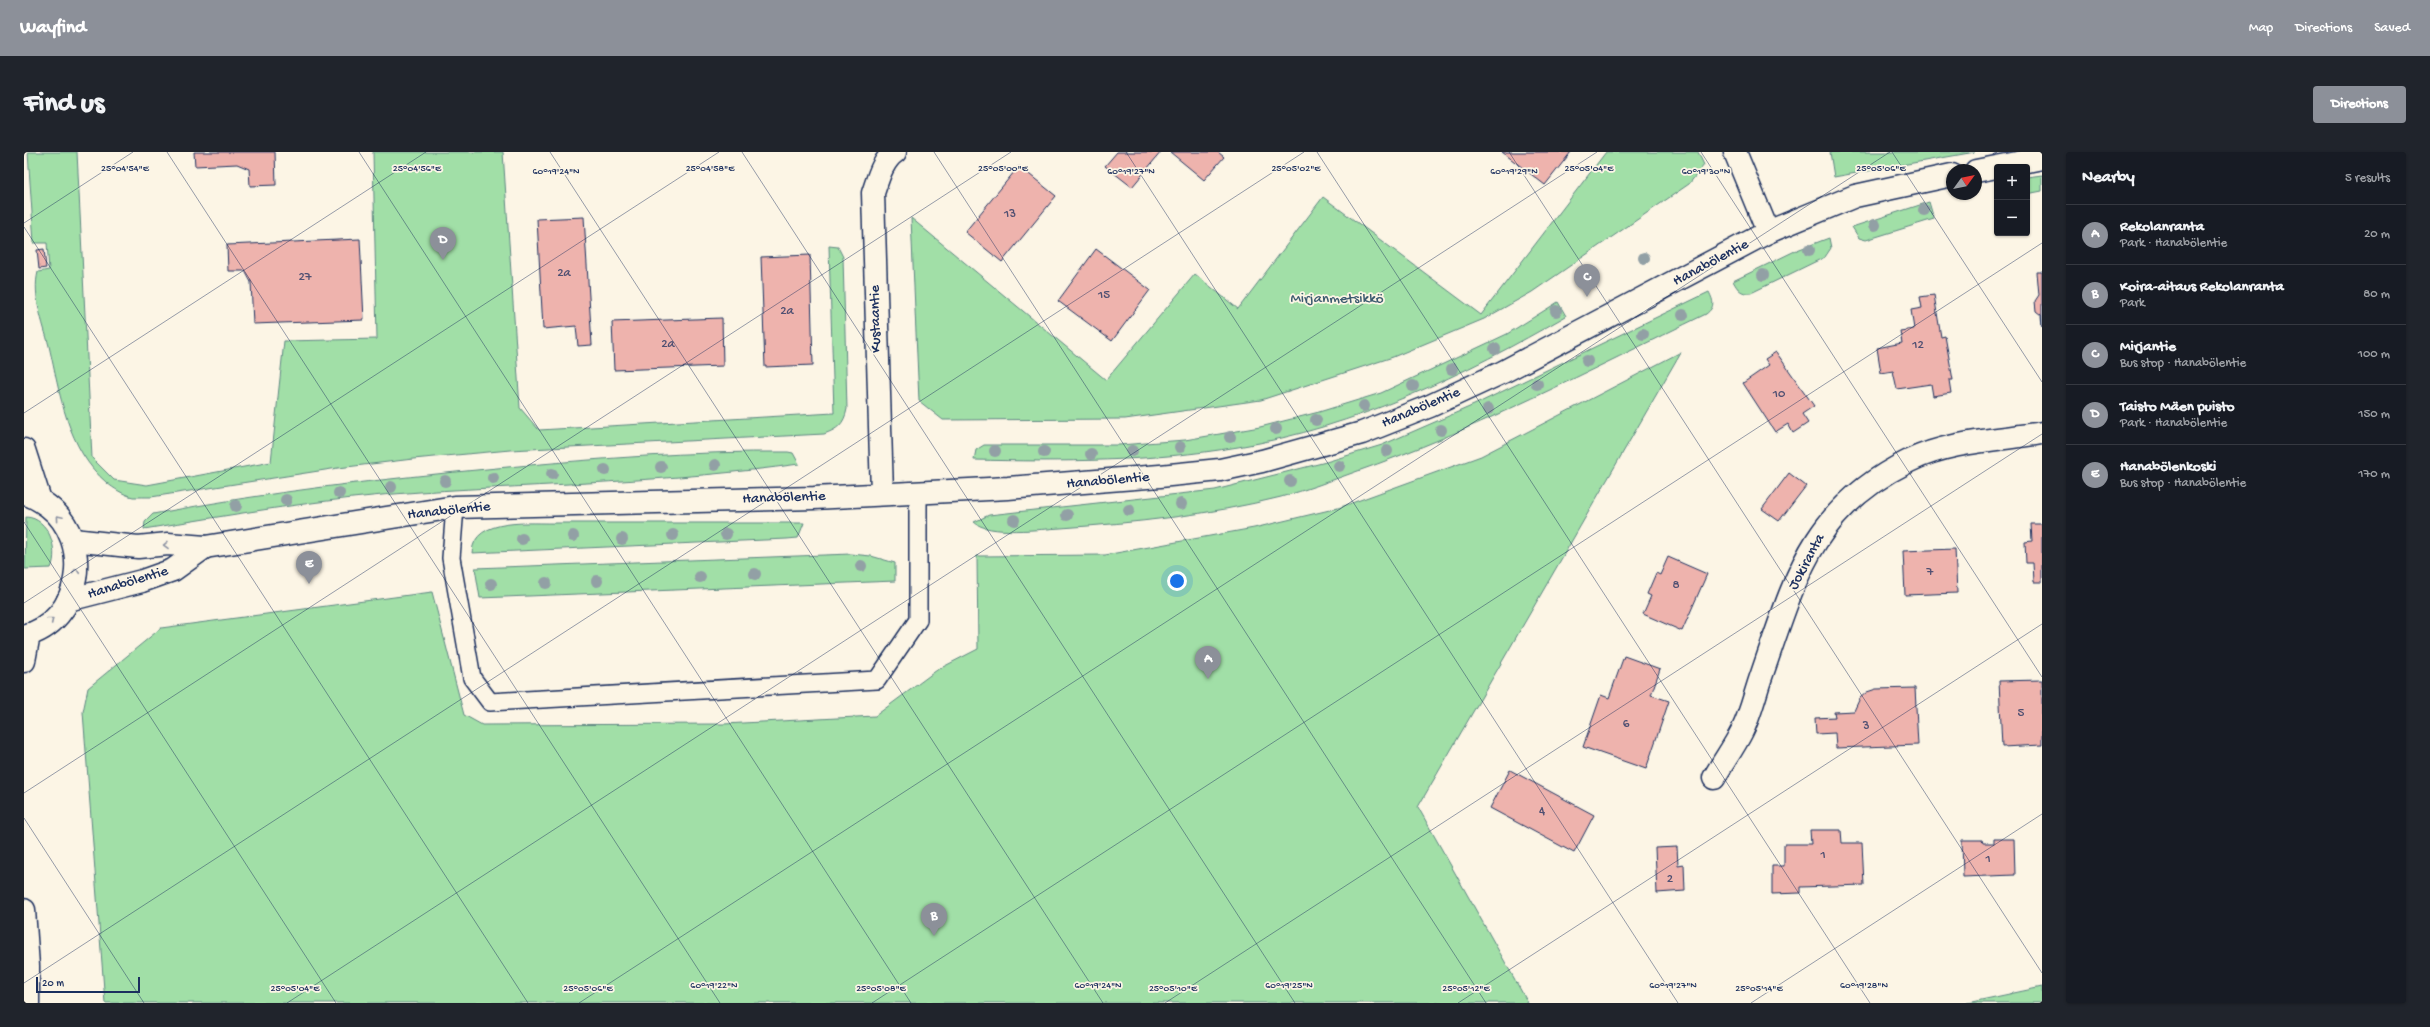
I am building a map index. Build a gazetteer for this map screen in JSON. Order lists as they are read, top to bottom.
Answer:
{
  "streets": {
    "street": ["Hanabölentie", "Kustaantie", "Jokiranta"]
  },
  "crossings": [
    ["Hanabölentie", "Kustaantie"]
  ],
  "parks": ["Mirjanmetsikkö"],
  "house_numbers": [
    "13",
    "2a",
    "27",
    "15",
    "2a",
    "2a",
    "12",
    "10",
    "7",
    "8",
    "5",
    "6",
    "3",
    "4",
    "1",
    "1",
    "2"
  ],
  "scale_bar": "20 m",
  "north": "top right",
  "page": {
    "header": "Wayfind",
    "nav": ["Map", "Directions", "Saved"],
    "buttons": "Directions",
    "title": "Find us",
    "heading": ["Nearby", "5 results"],
    "map_buttons": ["+", "−"],
    "list": [
      {
        "mark": "A",
        "name": "Rekolanranta",
        "note": "Park · Hanabölentie",
        "value": "20 m"
      },
      {
        "mark": "B",
        "name": "Koira-aitaus Rekolanranta",
        "note": "Park",
        "value": "80 m"
      },
      {
        "mark": "C",
        "name": "Mirjantie",
        "note": "Bus stop · Hanabölentie",
        "value": "100 m"
      },
      {
        "mark": "D",
        "name": "Taisto Mäen puisto",
        "note": "Park · Hanabölentie",
        "value": "150 m"
      },
      {
        "mark": "E",
        "name": "Hanabölenkoski",
        "note": "Bus stop · Hanabölentie",
        "value": "170 m"
      }
    ],
    "pins": [
      "D",
      "C",
      "E",
      "A",
      "B"
    ],
    "scale": "20 m"
  },
  "coordinates": [
    "25°04'54\"E",
    "25°04'56\"E",
    "25°04'58\"E",
    "25°05'00\"E",
    "25°05'02\"E",
    "25°05'04\"E",
    "25°05'06\"E",
    "60°19'24\"N",
    "60°19'27\"N",
    "60°19'29\"N",
    "60°19'30\"N",
    "60°19'22\"N",
    "60°19'25\"N",
    "60°19'28\"N",
    "25°05'08\"E",
    "25°05'10\"E",
    "25°05'12\"E",
    "25°05'14\"E"
  ]
}
